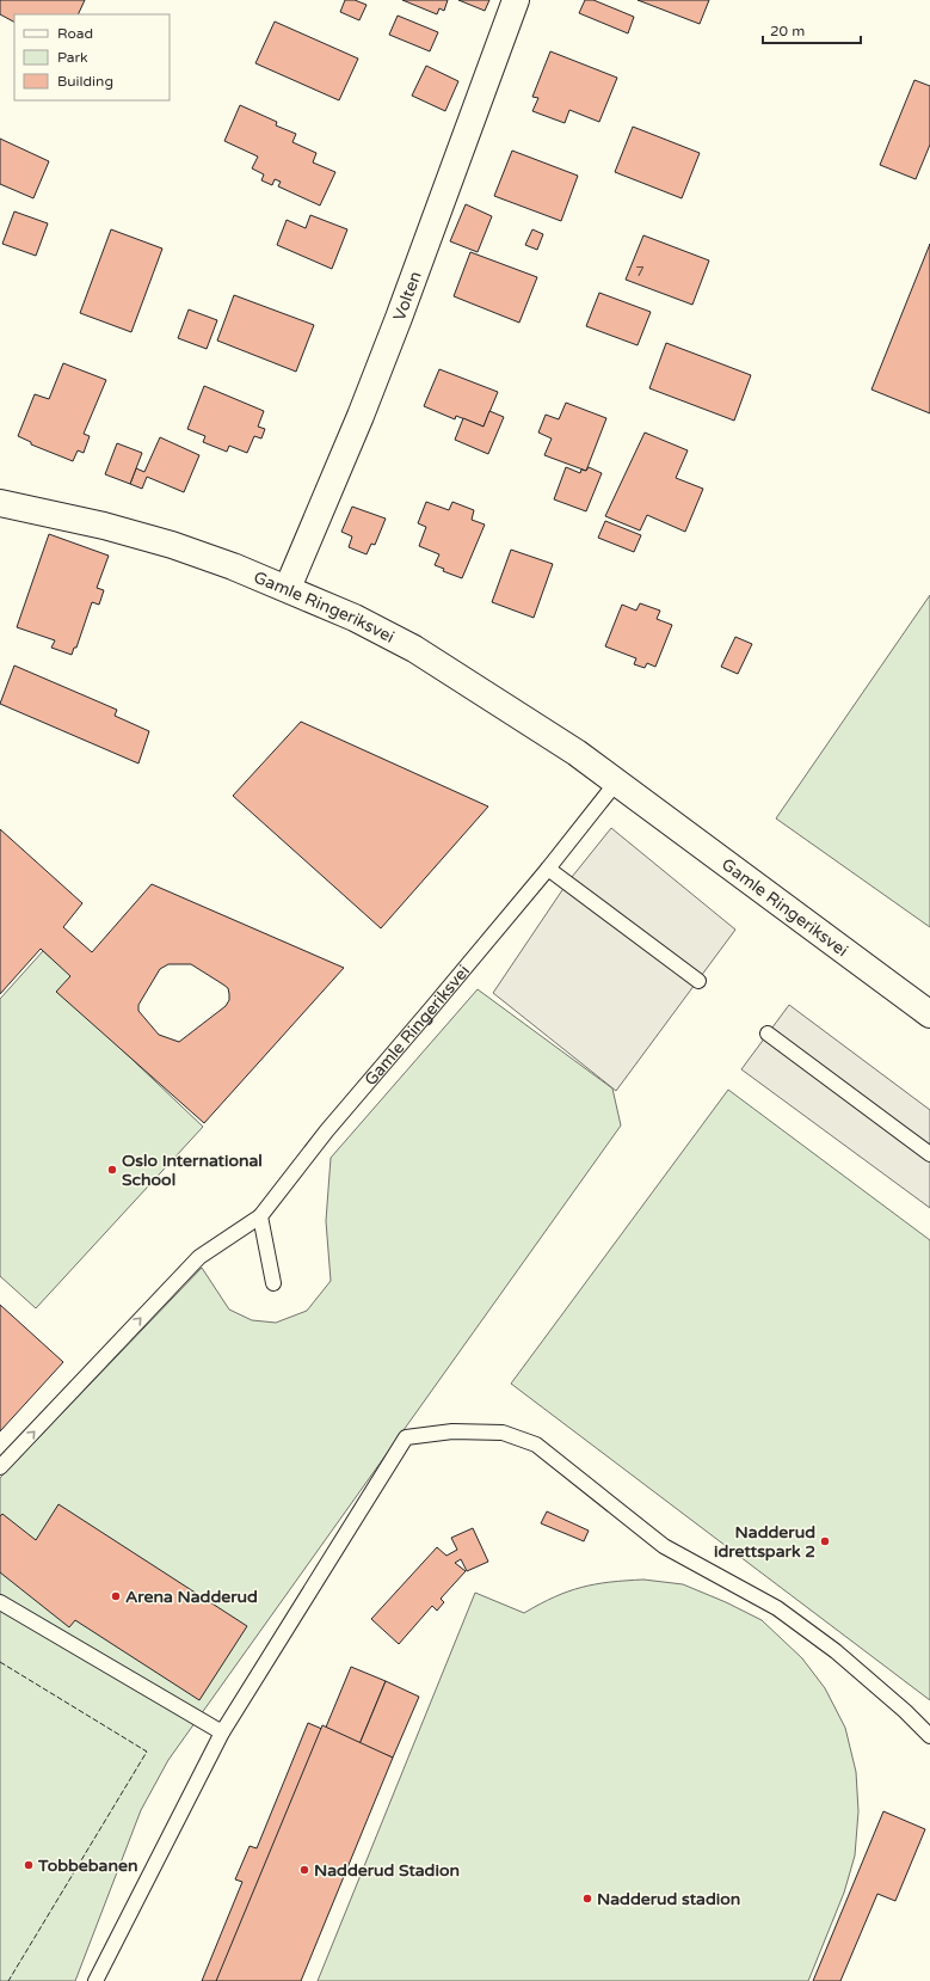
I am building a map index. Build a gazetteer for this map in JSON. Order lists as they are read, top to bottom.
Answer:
{
  "streets": {
    "main road": ["Volten", "Gamle Ringeriksvei"]
  },
  "crossings": [
    ["Volten", "Gamle Ringeriksvei"]
  ],
  "places": [
    "Oslo International School",
    "Nadderud idrettspark 2",
    "Arena Nadderud",
    "Tobbebanen",
    "Nadderud Stadion",
    "Nadderud stadion"
  ],
  "house_numbers": ["7"],
  "legend": ["Road", "Park", "Building"],
  "scale_bar": "20 m"
}
